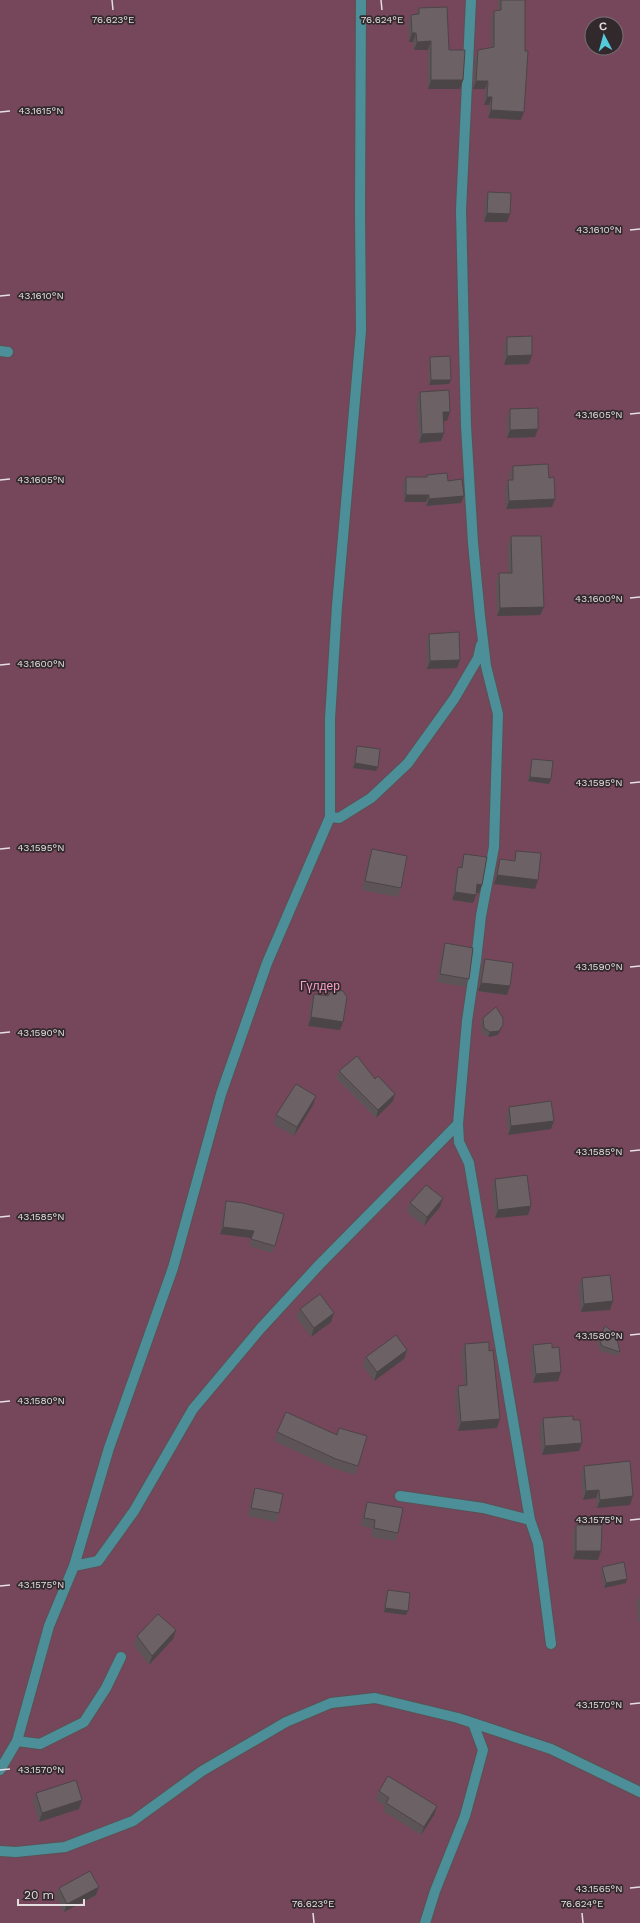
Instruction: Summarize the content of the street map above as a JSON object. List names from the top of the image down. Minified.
{"parks":["Гүлдер"],"scale_bar":"20 m","north":"top","coordinates":["76.623°E","76.624°E","43.1615°N","43.1610°N","43.1605°N","43.1600°N","43.1595°N","43.1590°N","43.1585°N","43.1580°N","43.1575°N","43.1570°N","43.1565°N"]}
